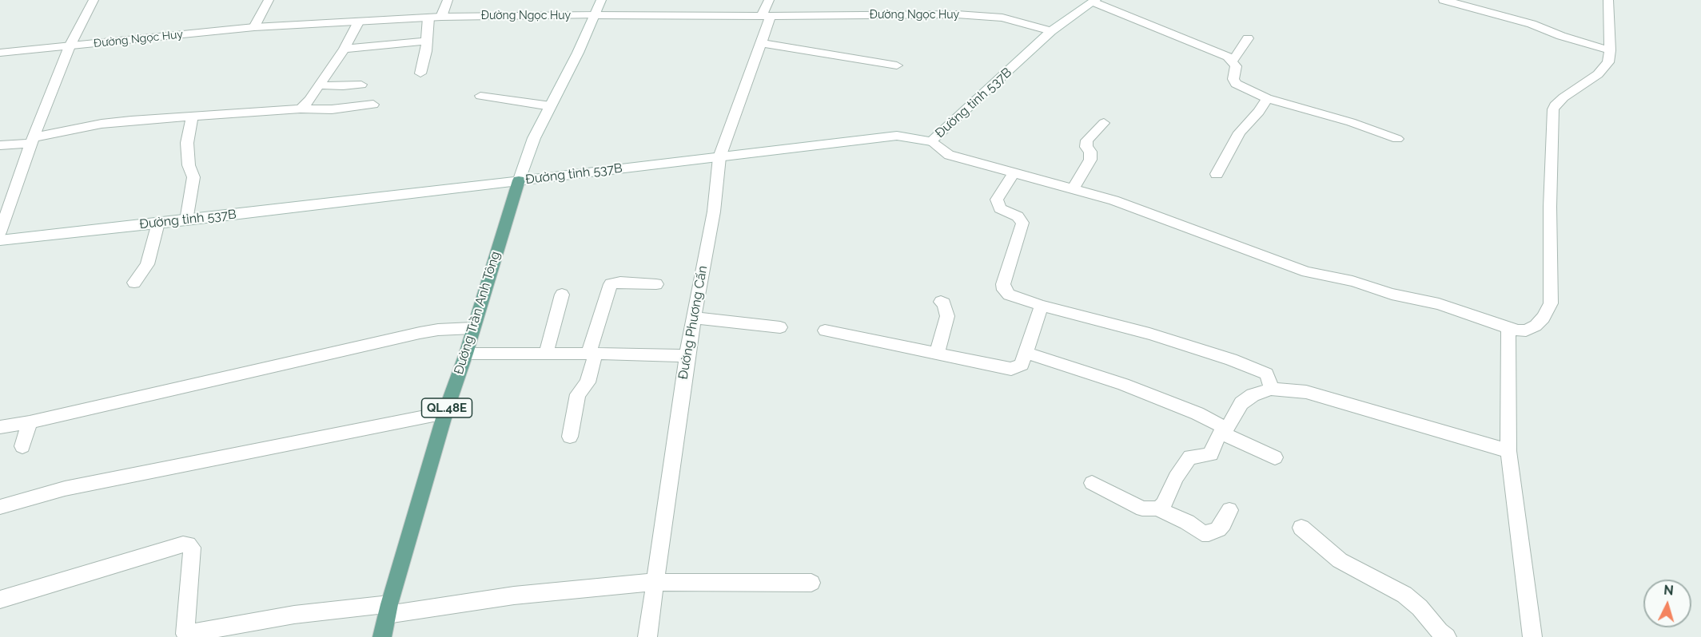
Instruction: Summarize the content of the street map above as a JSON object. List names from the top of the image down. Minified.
{"streets":{"main road":["Đường Trần Anh Tông","QL.48E"],"street":["Đường Ngọc Huy","Đường tỉnh 537B","Đường Phương Cấn"]},"crossings":[["Đường Ngọc Huy","Đường tỉnh 537B"],["Đường Ngọc Huy","Đường Trần Anh Tông"],["Đường Ngọc Huy","Đường Phương Cấn"],["Đường tỉnh 537B","Đường Trần Anh Tông"],["Đường tỉnh 537B","Đường Phương Cấn"]],"north":"top"}
